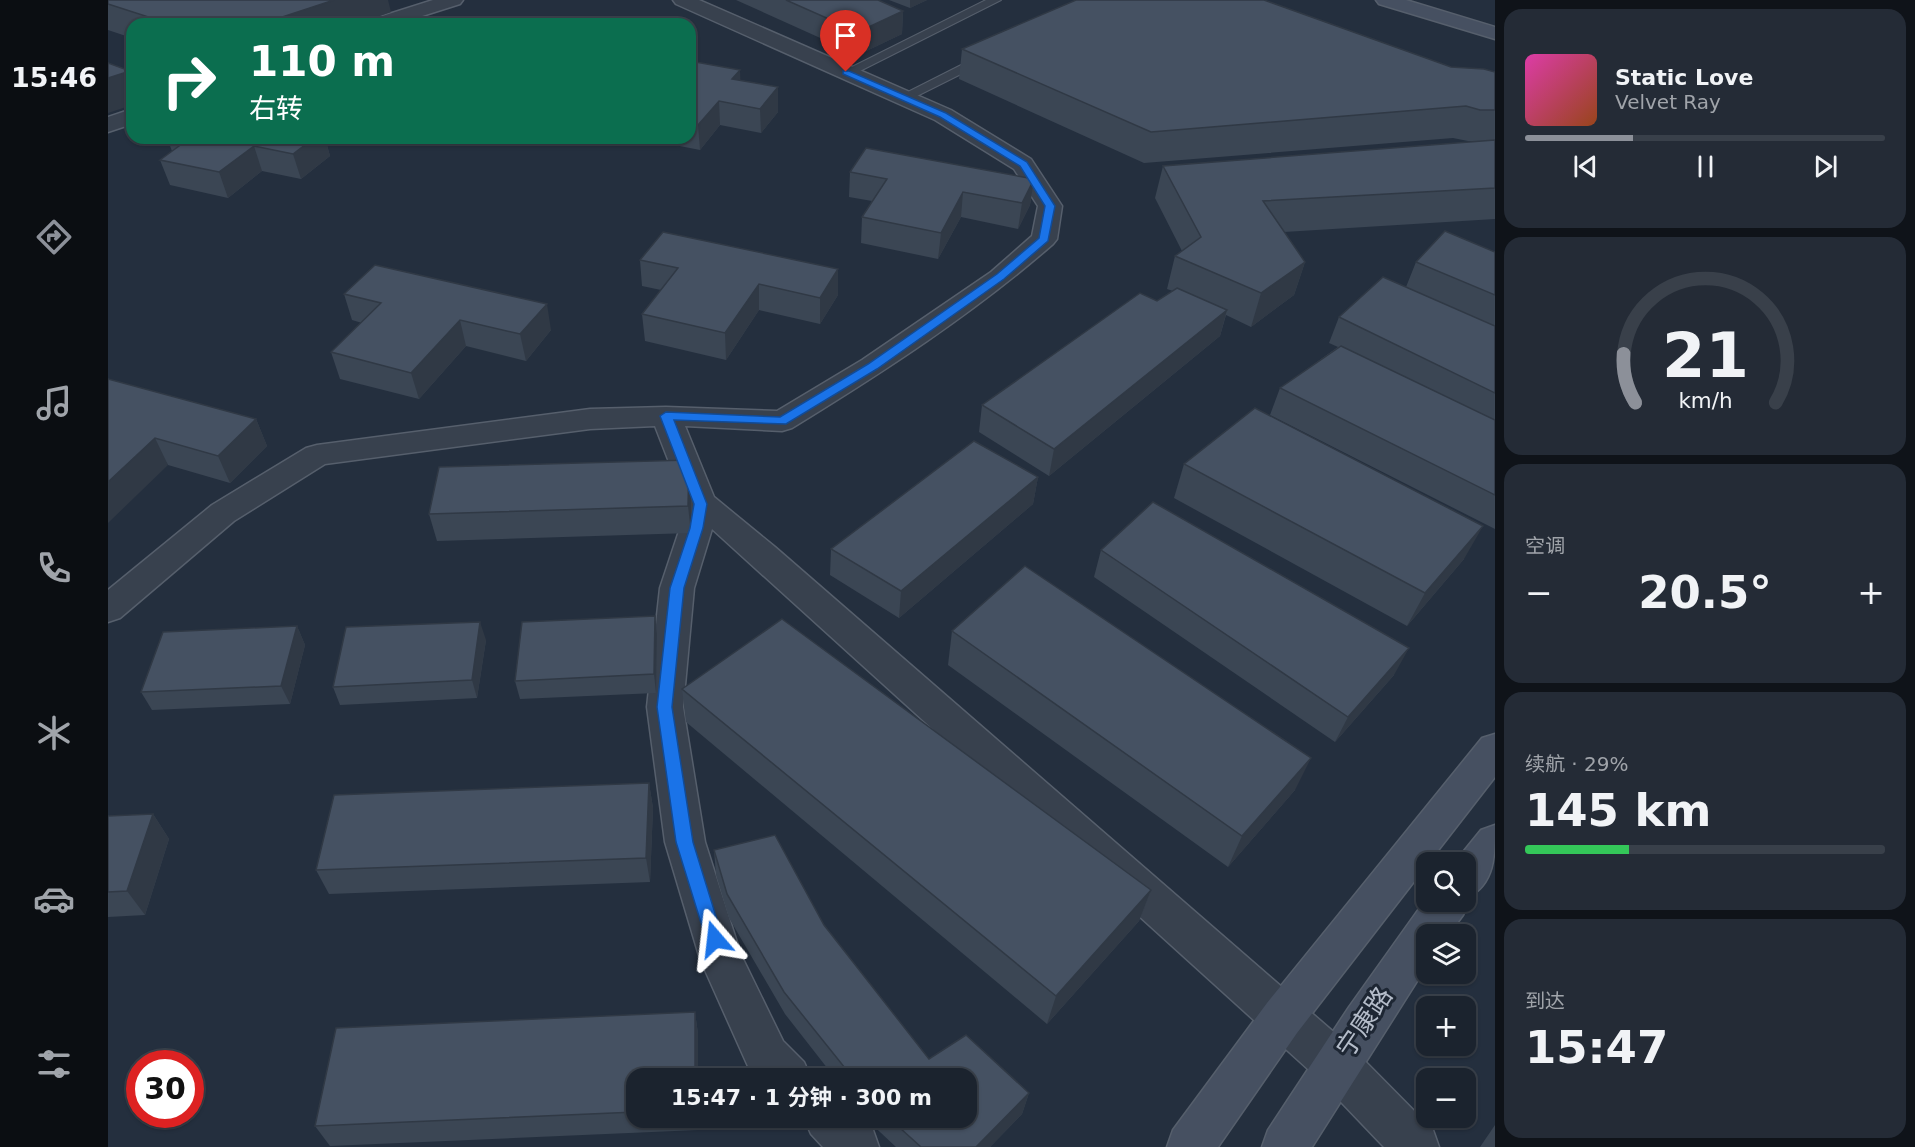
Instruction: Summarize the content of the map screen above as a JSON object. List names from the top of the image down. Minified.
{"streets":{"main road":["宁康路"]},"page":{"tabs":"15:46","turn":["110 m","右转"],"song":["Static Love","Velvet Ray"],"tile":["空调",["续航 · 29%","145 km"],["到达","15:47"]],"heat":["−","20.5°","+"],"map_buttons":["+","−"],"limit":"30","trip":"15:47 · 1 分钟 · 300 m","gauge":["21","km/h"]}}
